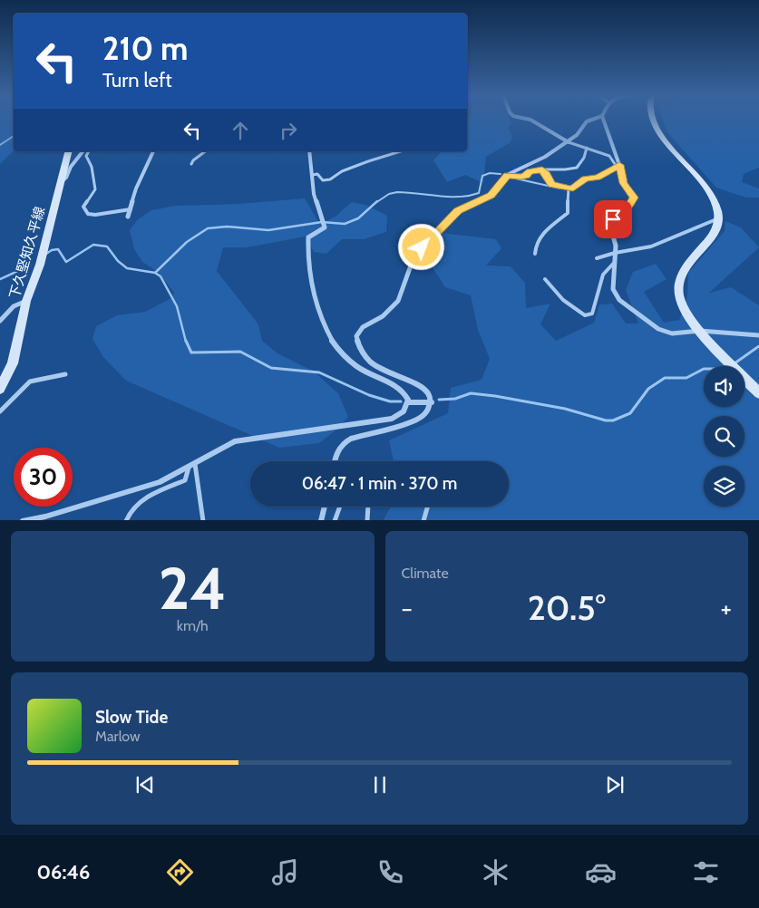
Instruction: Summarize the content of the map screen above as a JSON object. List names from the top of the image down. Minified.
{"streets":{"street":["下久堅知久平線"]},"page":{"turn":["210 m","Turn left"],"limit":"30","trip":"06:47 · 1 min · 370 m","tile":[["24","km/h"],"Climate"],"heat":["−","20.5°","+"],"song":["Slow Tide","Marlow"],"tabs":"06:46"}}
